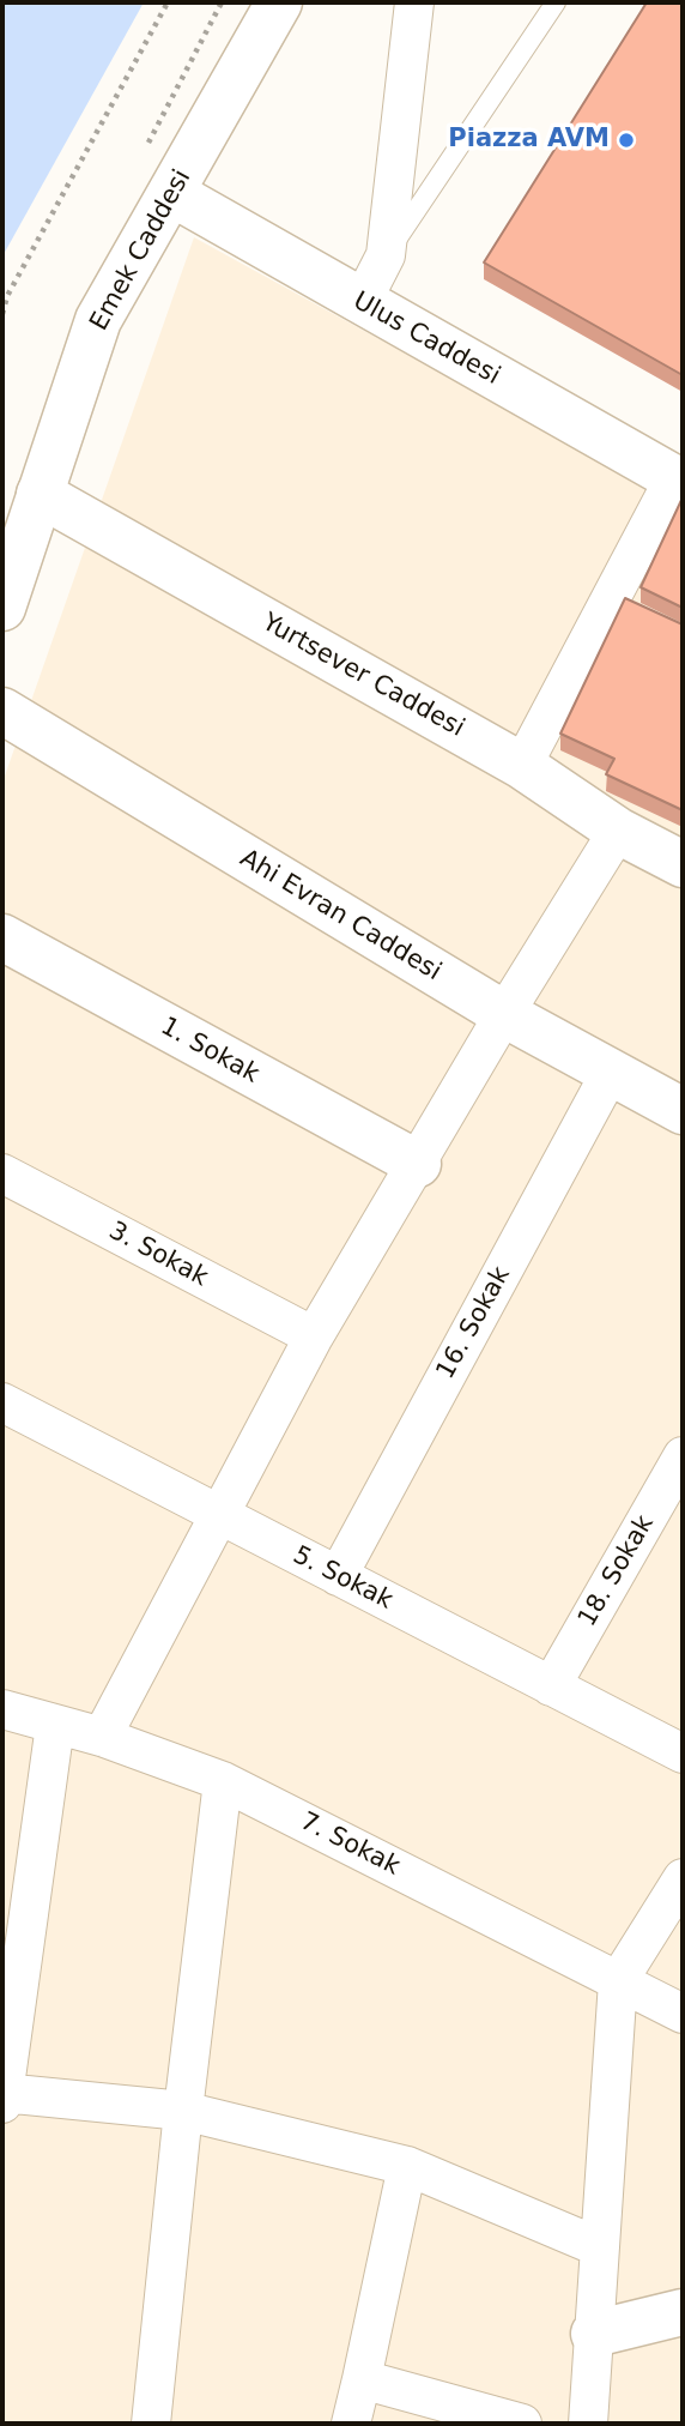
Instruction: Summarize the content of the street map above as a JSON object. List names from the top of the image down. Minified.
{"streets":{"street":["Emek Caddesi","Ulus Caddesi","Yurtsever Caddesi","Ahi Evran Caddesi","1. Sokak","3. Sokak","16. Sokak","18. Sokak","5. Sokak","7. Sokak"]},"crossings":[["Emek Caddesi","Ulus Caddesi"],["Emek Caddesi","Yurtsever Caddesi"],["Ahi Evran Caddesi","16. Sokak"],["16. Sokak","5. Sokak"],["18. Sokak","5. Sokak"]],"places":["Piazza AVM"]}
